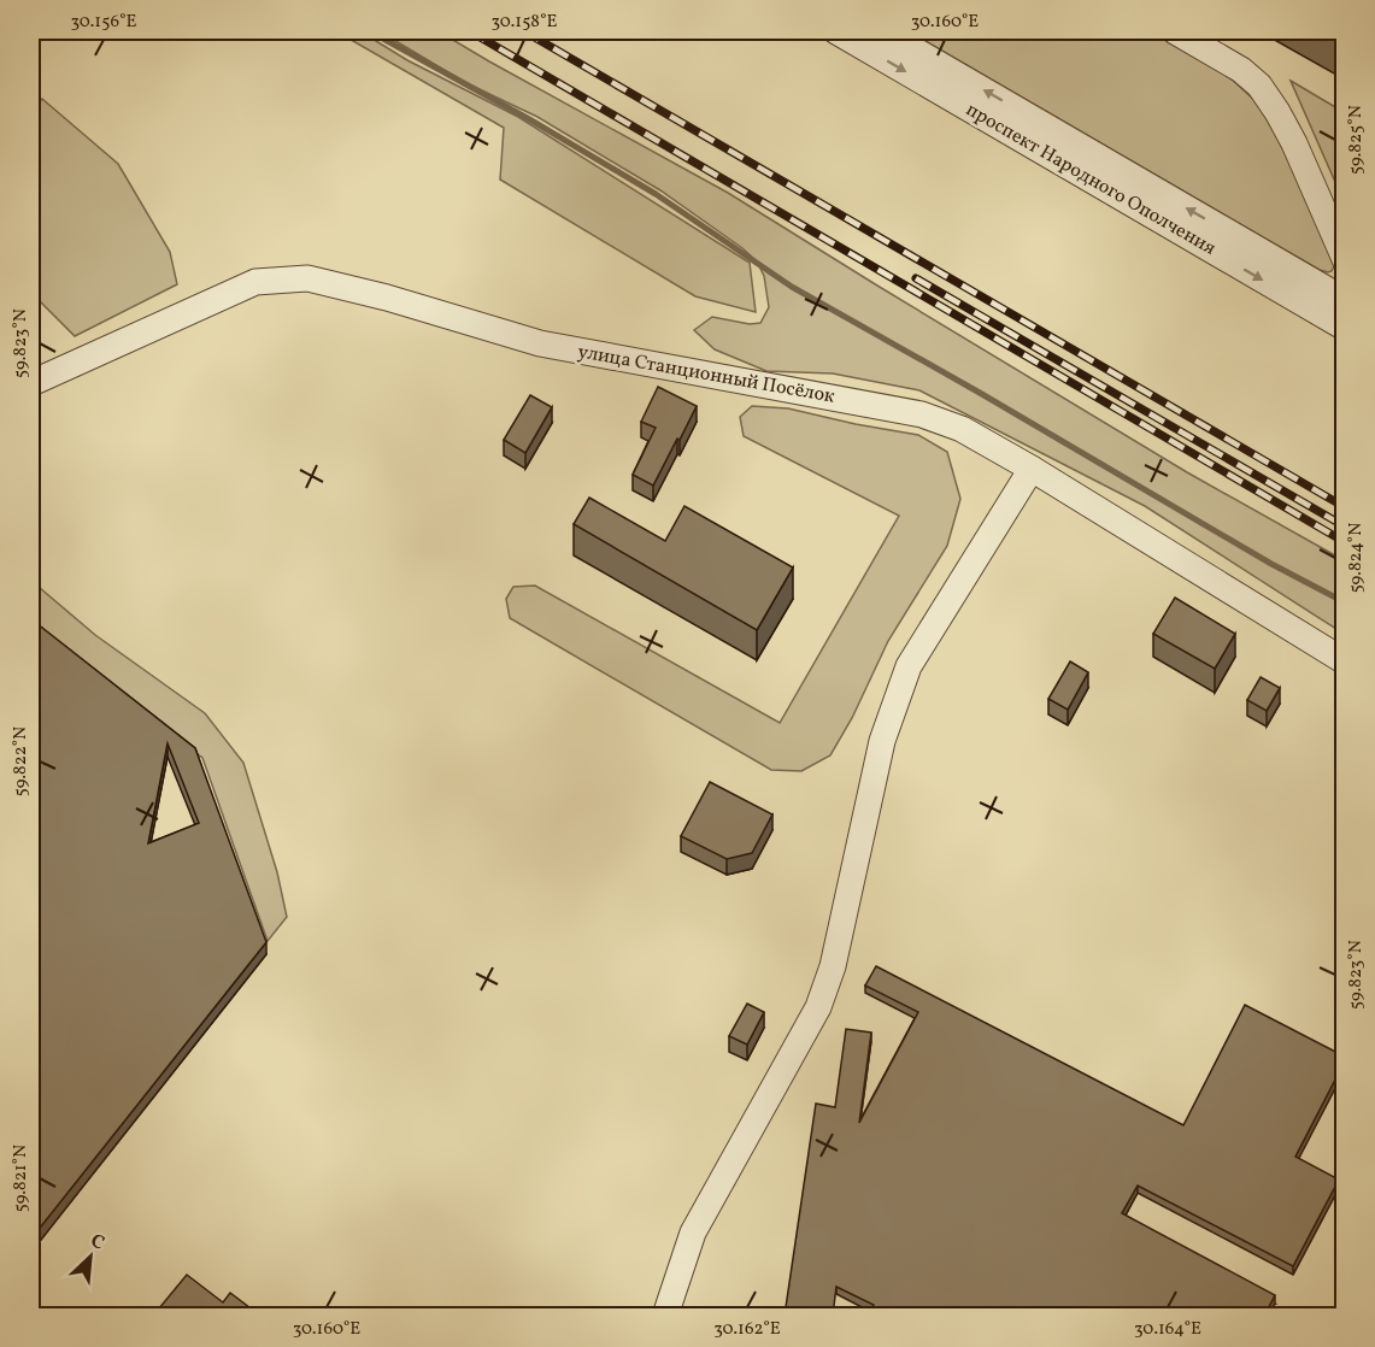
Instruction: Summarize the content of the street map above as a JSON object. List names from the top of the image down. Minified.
{"streets":{"street":["проспект Народного Ополчения","улица Станционный Посёлок"]},"north":"top right","coordinates":["30.156°E","30.158°E","30.160°E","59.825°N","59.823°N","59.824°N","59.822°N","59.821°N","30.162°E","30.164°E"]}
